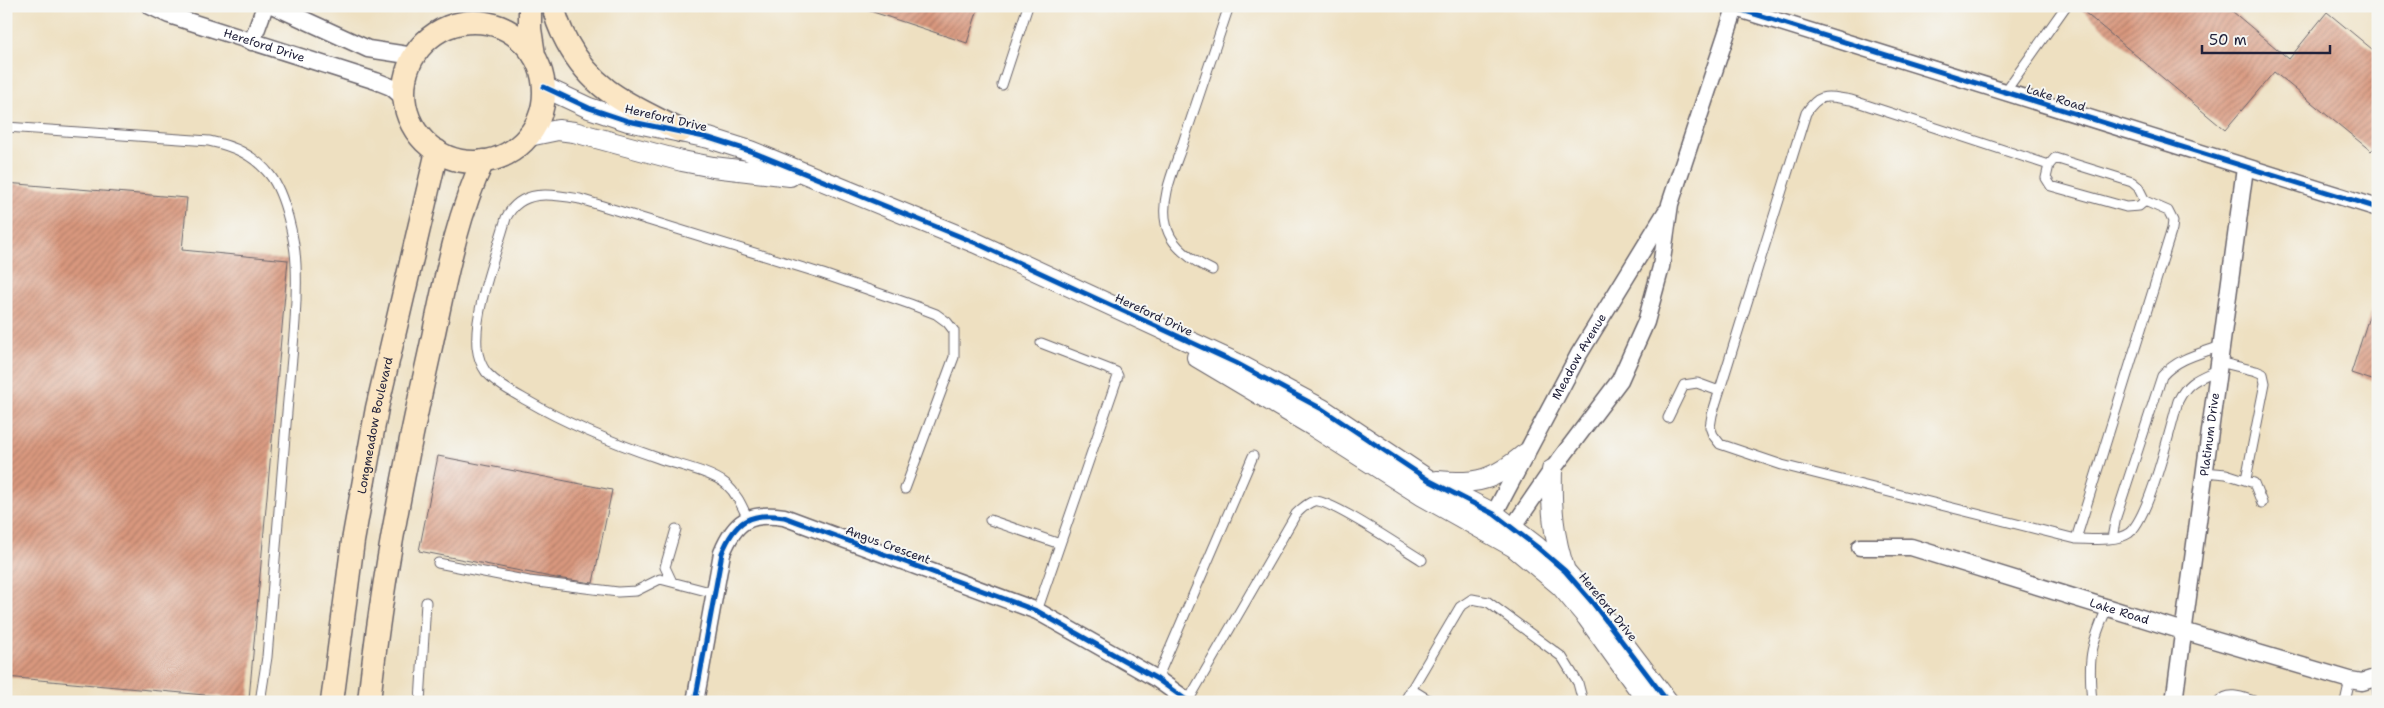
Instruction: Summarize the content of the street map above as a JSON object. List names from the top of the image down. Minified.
{"streets":{"main road":["Longmeadow Boulevard"],"street":["Hereford Drive","Lake Road","Meadow Avenue","Platinum Drive","Angus Crescent"]},"crossings":[["Hereford Drive","Meadow Avenue"],["Hereford Drive","Longmeadow Boulevard"],["Lake Road","Meadow Avenue"],["Lake Road","Platinum Drive"]],"scale_bar":"50 m"}
